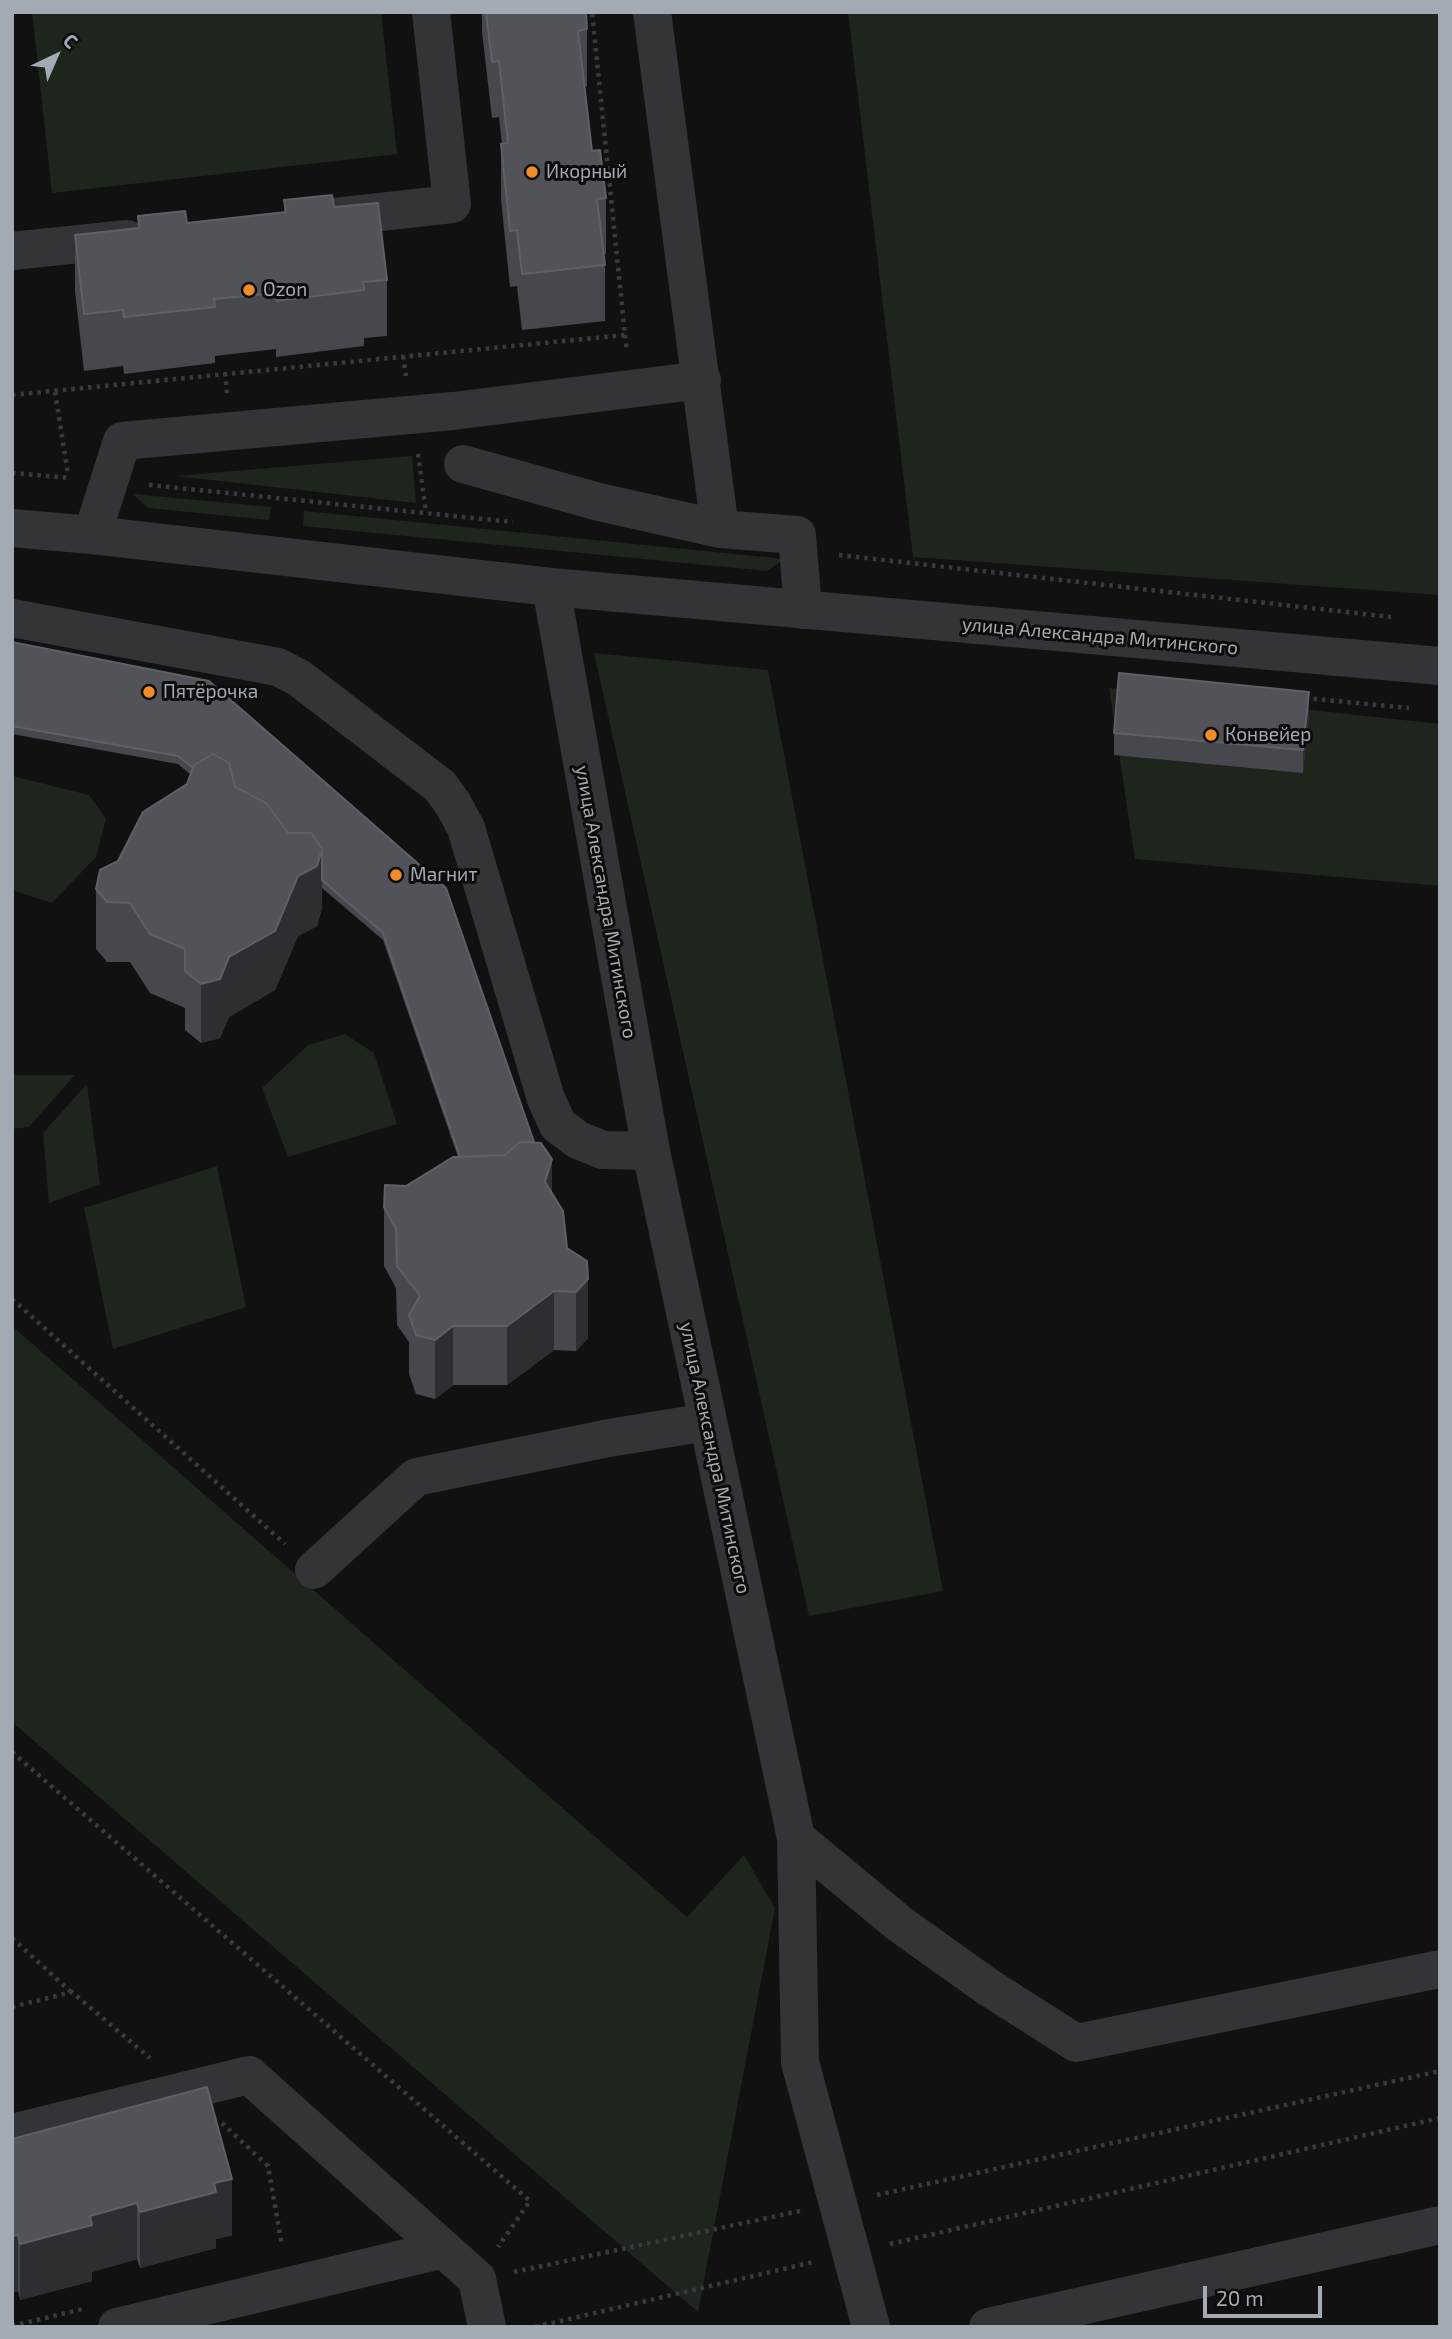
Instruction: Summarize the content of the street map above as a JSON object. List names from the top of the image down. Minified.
{"streets":{"street":["улица Александра Митинского"]},"places":["Икорный","Ozon","Пятёрочка","Конвейер","Магнит"],"scale_bar":"20 m","north":"top right"}
